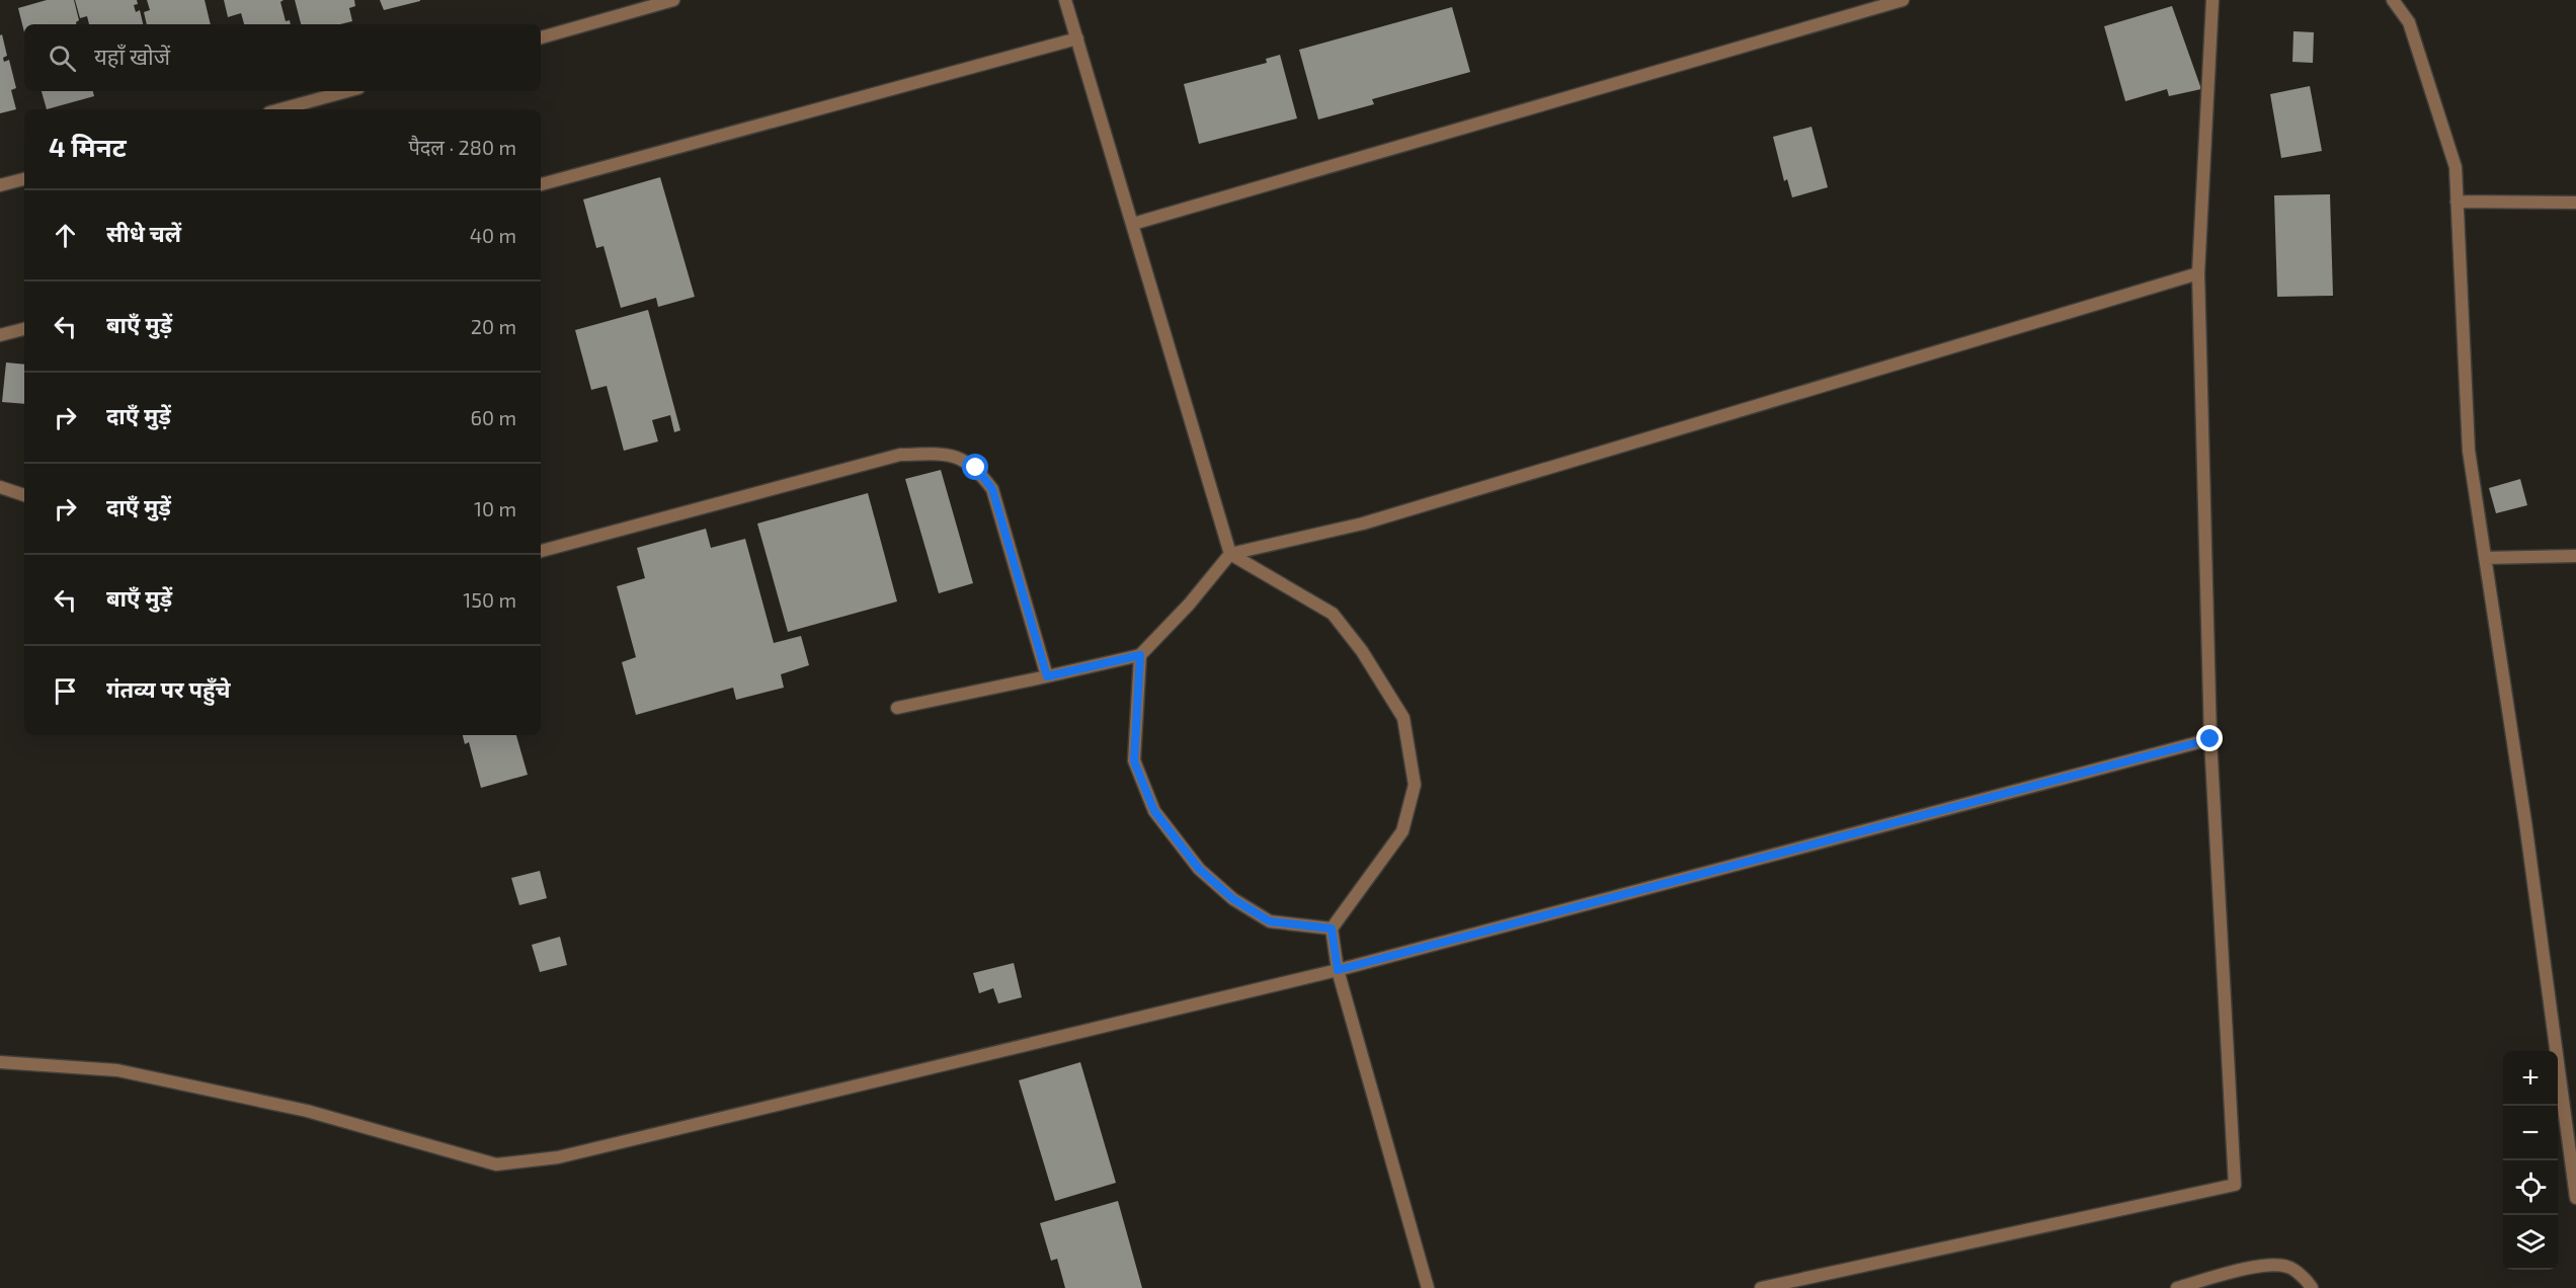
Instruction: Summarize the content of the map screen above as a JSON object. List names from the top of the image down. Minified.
{"page":{"search":"यहाँ खोजें","heading":["4 मिनट","पैदल · 280 m"],"list":[["सीधे चलें","40 m"],["बाएँ मुड़ें","20 m"],["दाएँ मुड़ें","60 m"],["दाएँ मुड़ें","10 m"],["बाएँ मुड़ें","150 m"],"गंतव्य पर पहुँचे"],"map_buttons":["+","−"]}}
